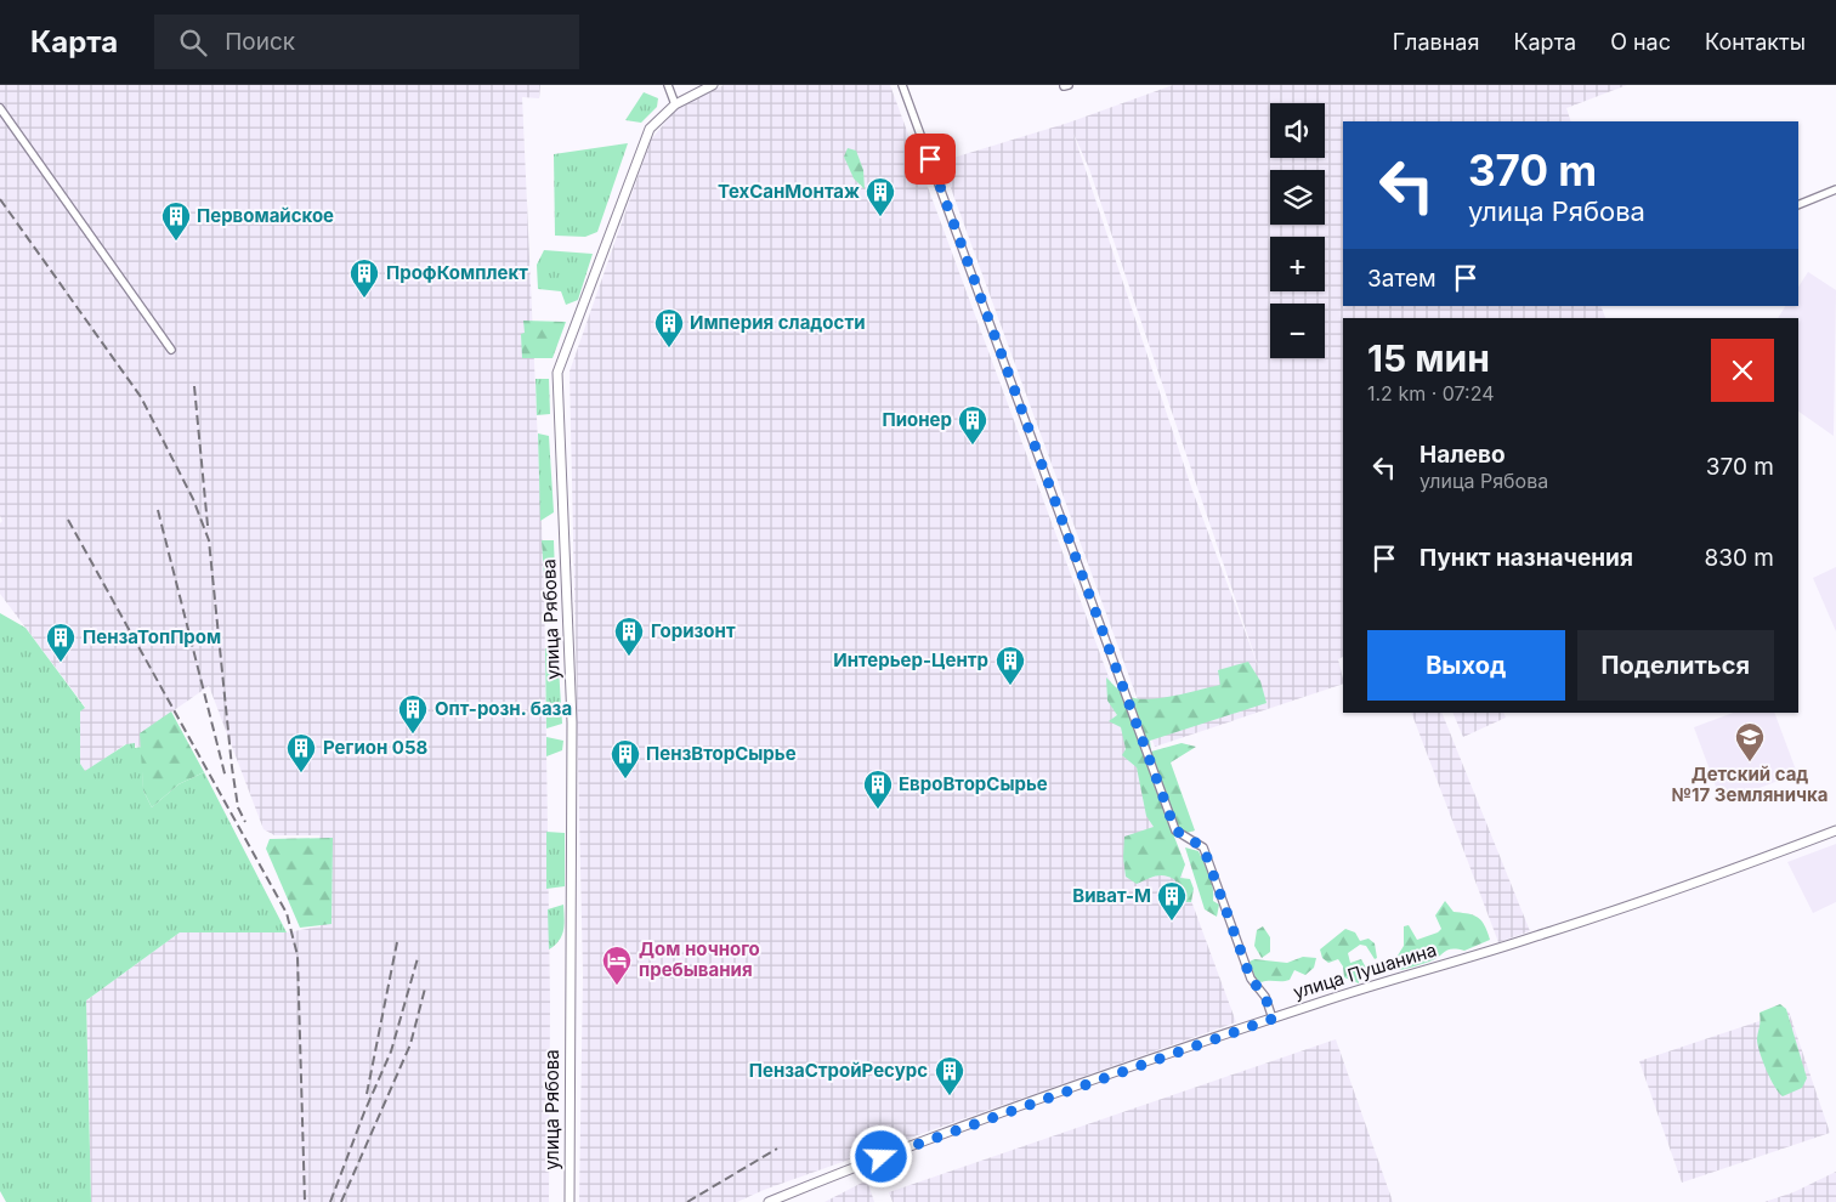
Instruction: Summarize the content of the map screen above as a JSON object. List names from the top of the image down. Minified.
{"streets":{"street":["улица Рябова","улица Пушанина"]},"places":{"building":["ТехСанМонтаж","Первомайское","ПрофКомплект","Империя сладости","Пионер","Горизонт","ПензаТопПром","Интерьер-Центр","Опт-розн. база","Регион 058","ПензВторСырье","ЕвроВторСырье","Виват-М","ПензаСтройРесурс"],"school or university":["Детский сад №17 Земляничка"],"hotel":["Дом ночного пребывания"]},"page":{"header":"Карта","search":"Поиск","nav":["Главная","Карта","О нас","Контакты"],"map_buttons":["+","−"],"turn":["370 m","улица Рябова"],"then":"Затем","heading":["15 мин","1.2 km · 07:24"],"list":[{"name":"Налево","note":"улица Рябова","value":"370 m"},{"name":"Пункт назначения","value":"830 m"}],"buttons":["Выход","Поделиться"]}}
